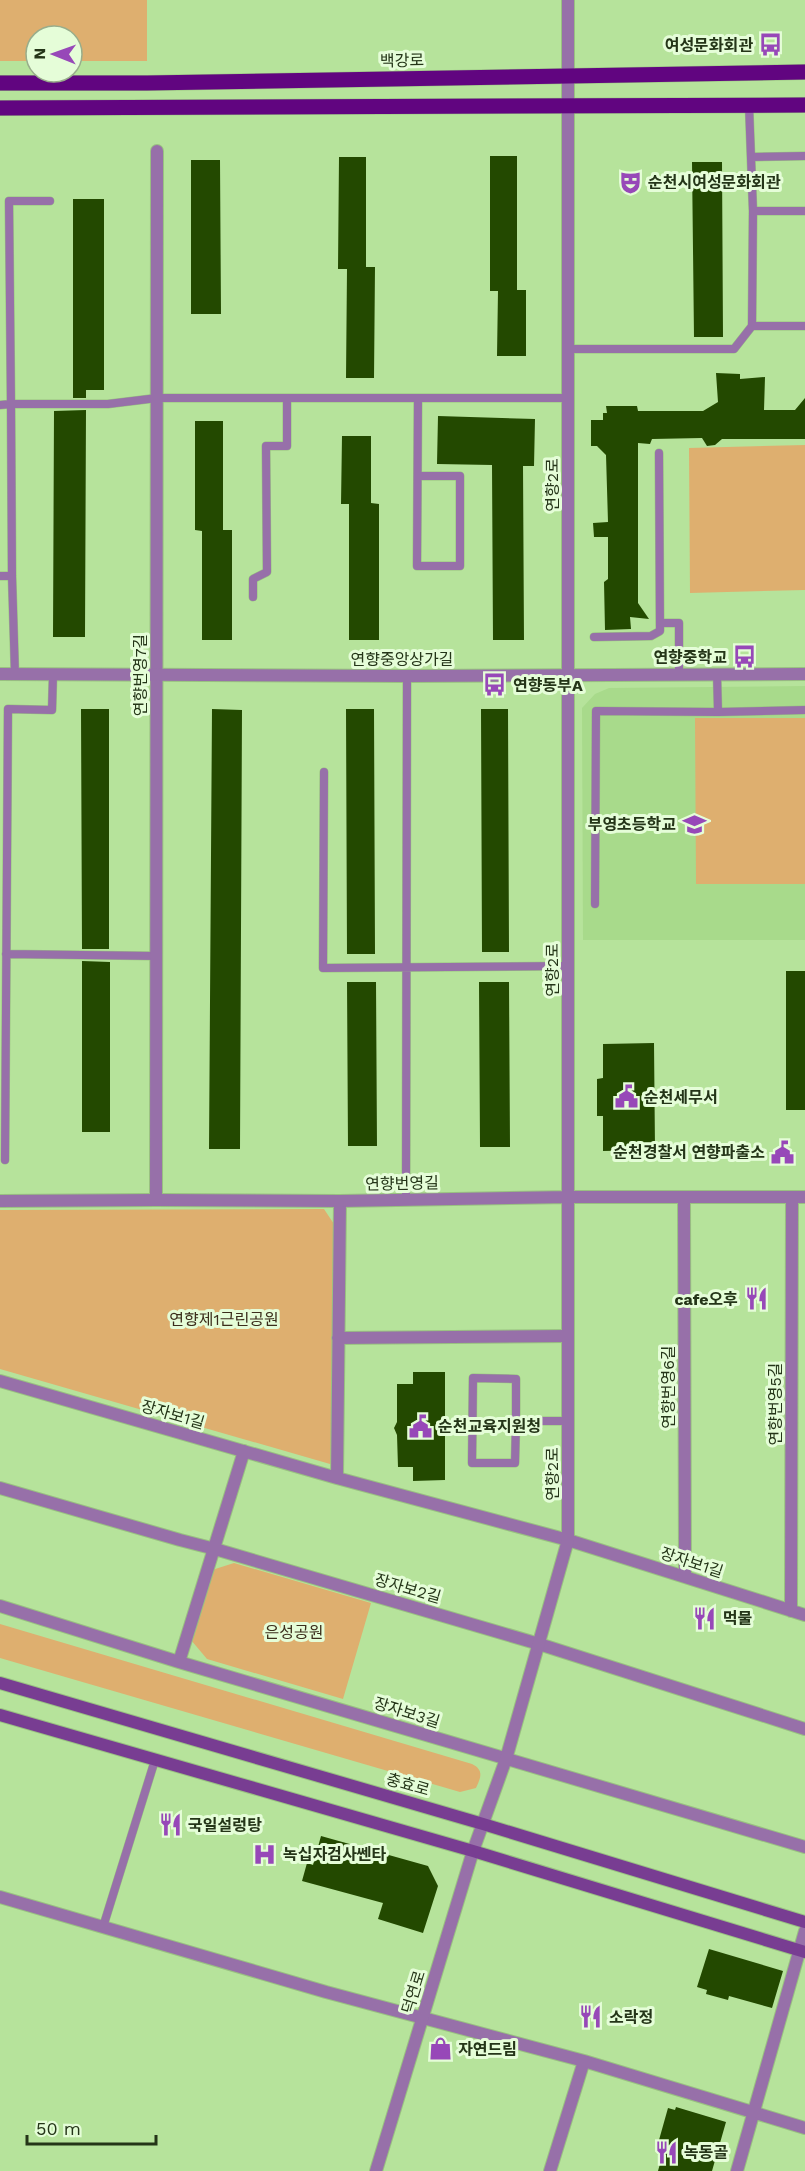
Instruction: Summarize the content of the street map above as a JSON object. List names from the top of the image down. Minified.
{"streets":{"main road":["백강로","충효로"],"street":["연향2로","연향중앙상가길","연향번영7길","연향번영길","연향번영6길","연향번영5길","장자보1길","장자보2길","장자보3길","덕연로"]},"crossings":[["백강로","연향2로"],["연향2로","연향중앙상가길"],["연향2로","연향번영길"],["연향2로","장자보1길"],["연향2로","장자보2길"],["연향2로","장자보3길"],["연향2로","충효로"],["연향2로","덕연로"],["연향중앙상가길","연향번영7길"],["연향번영7길","연향번영길"],["연향번영길","연향번영6길"],["연향번영길","연향번영5길"],["연향번영6길","장자보1길"],["연향번영5길","장자보1길"],["충효로","덕연로"]],"parks":["연향제1근린공원","은성공원"],"places":{"bus stop":["여성문화회관","연향중학교","연향동부A"],"theatre":["순천시여성문화회관"],"school or university":["부영초등학교"],"public building":["순천세무서","순천경찰서 연향파출소","순천교육지원청"],"restaurant":["cafe오후","먹물","국일설렁탕","소락정","녹동골"],"hospital":["녹십자검사쎈타"],"shop":["자연드림"]},"scale_bar":"50 m","north":"left"}
